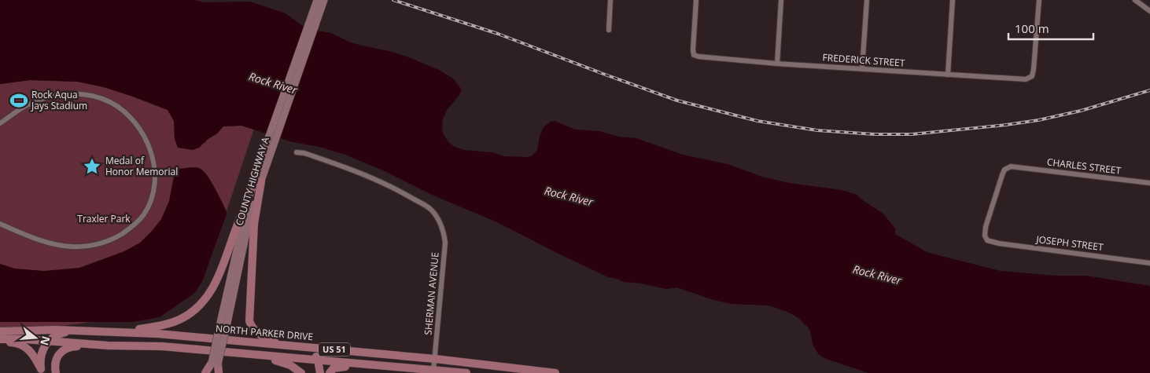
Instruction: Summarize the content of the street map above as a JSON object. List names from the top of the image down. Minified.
{"streets":{"main road":["COUNTY HIGHWAY A","NORTH PARKER DRIVE","US 51"],"street":["FREDERICK STREET","CHARLES STREET","JOSEPH STREET","SHERMAN AVENUE"]},"crossings":[["CHARLES STREET","JOSEPH STREET"],["SHERMAN AVENUE","NORTH PARKER DRIVE"],["SHERMAN AVENUE","US 51"]],"water":["Rock River"],"parks":["Traxler Park"],"places":{"sports":["Rock Aqua Jays Stadium"],"place":["Medal of Honor Memorial"]},"scale_bar":"100 m","north":"right"}
